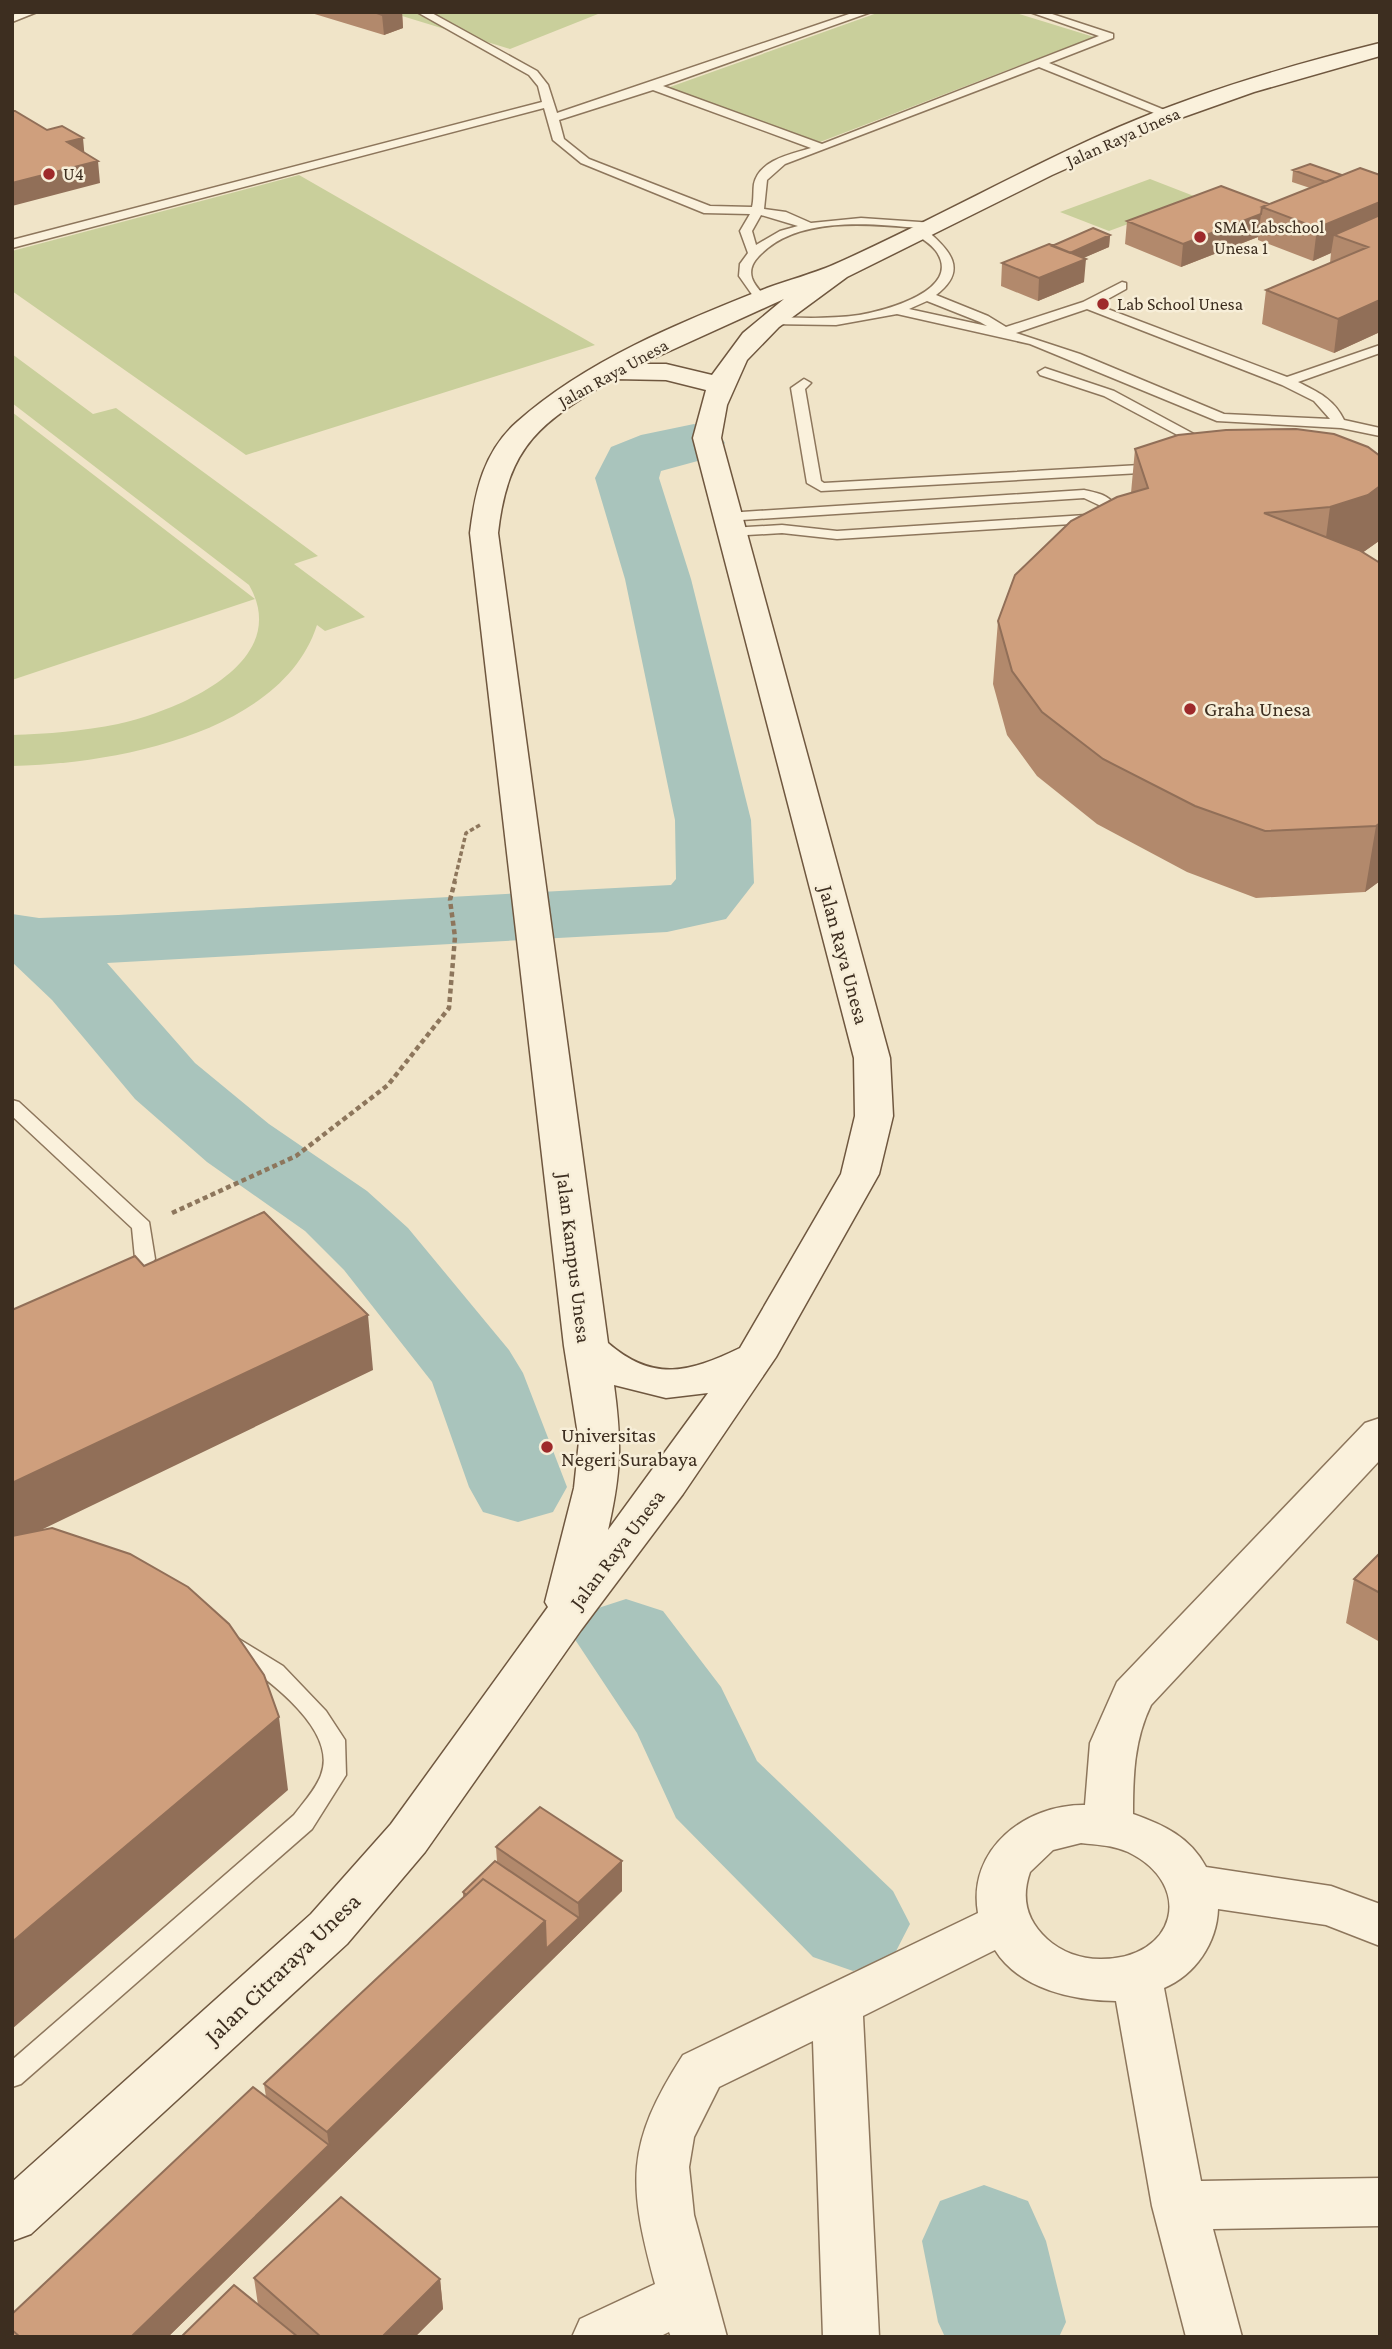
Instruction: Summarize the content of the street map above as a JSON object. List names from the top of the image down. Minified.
{"streets":{"main road":["Jalan Raya Unesa","Jalan Kampus Unesa","Jalan Citraraya Unesa"]},"crossings":[["Jalan Raya Unesa","Jalan Kampus Unesa"],["Jalan Raya Unesa","Jalan Citraraya Unesa"],["Jalan Kampus Unesa","Jalan Citraraya Unesa"]],"places":["U4","SMA Labschool Unesa 1","Lab School Unesa","Graha Unesa","Universitas Negeri Surabaya"]}
